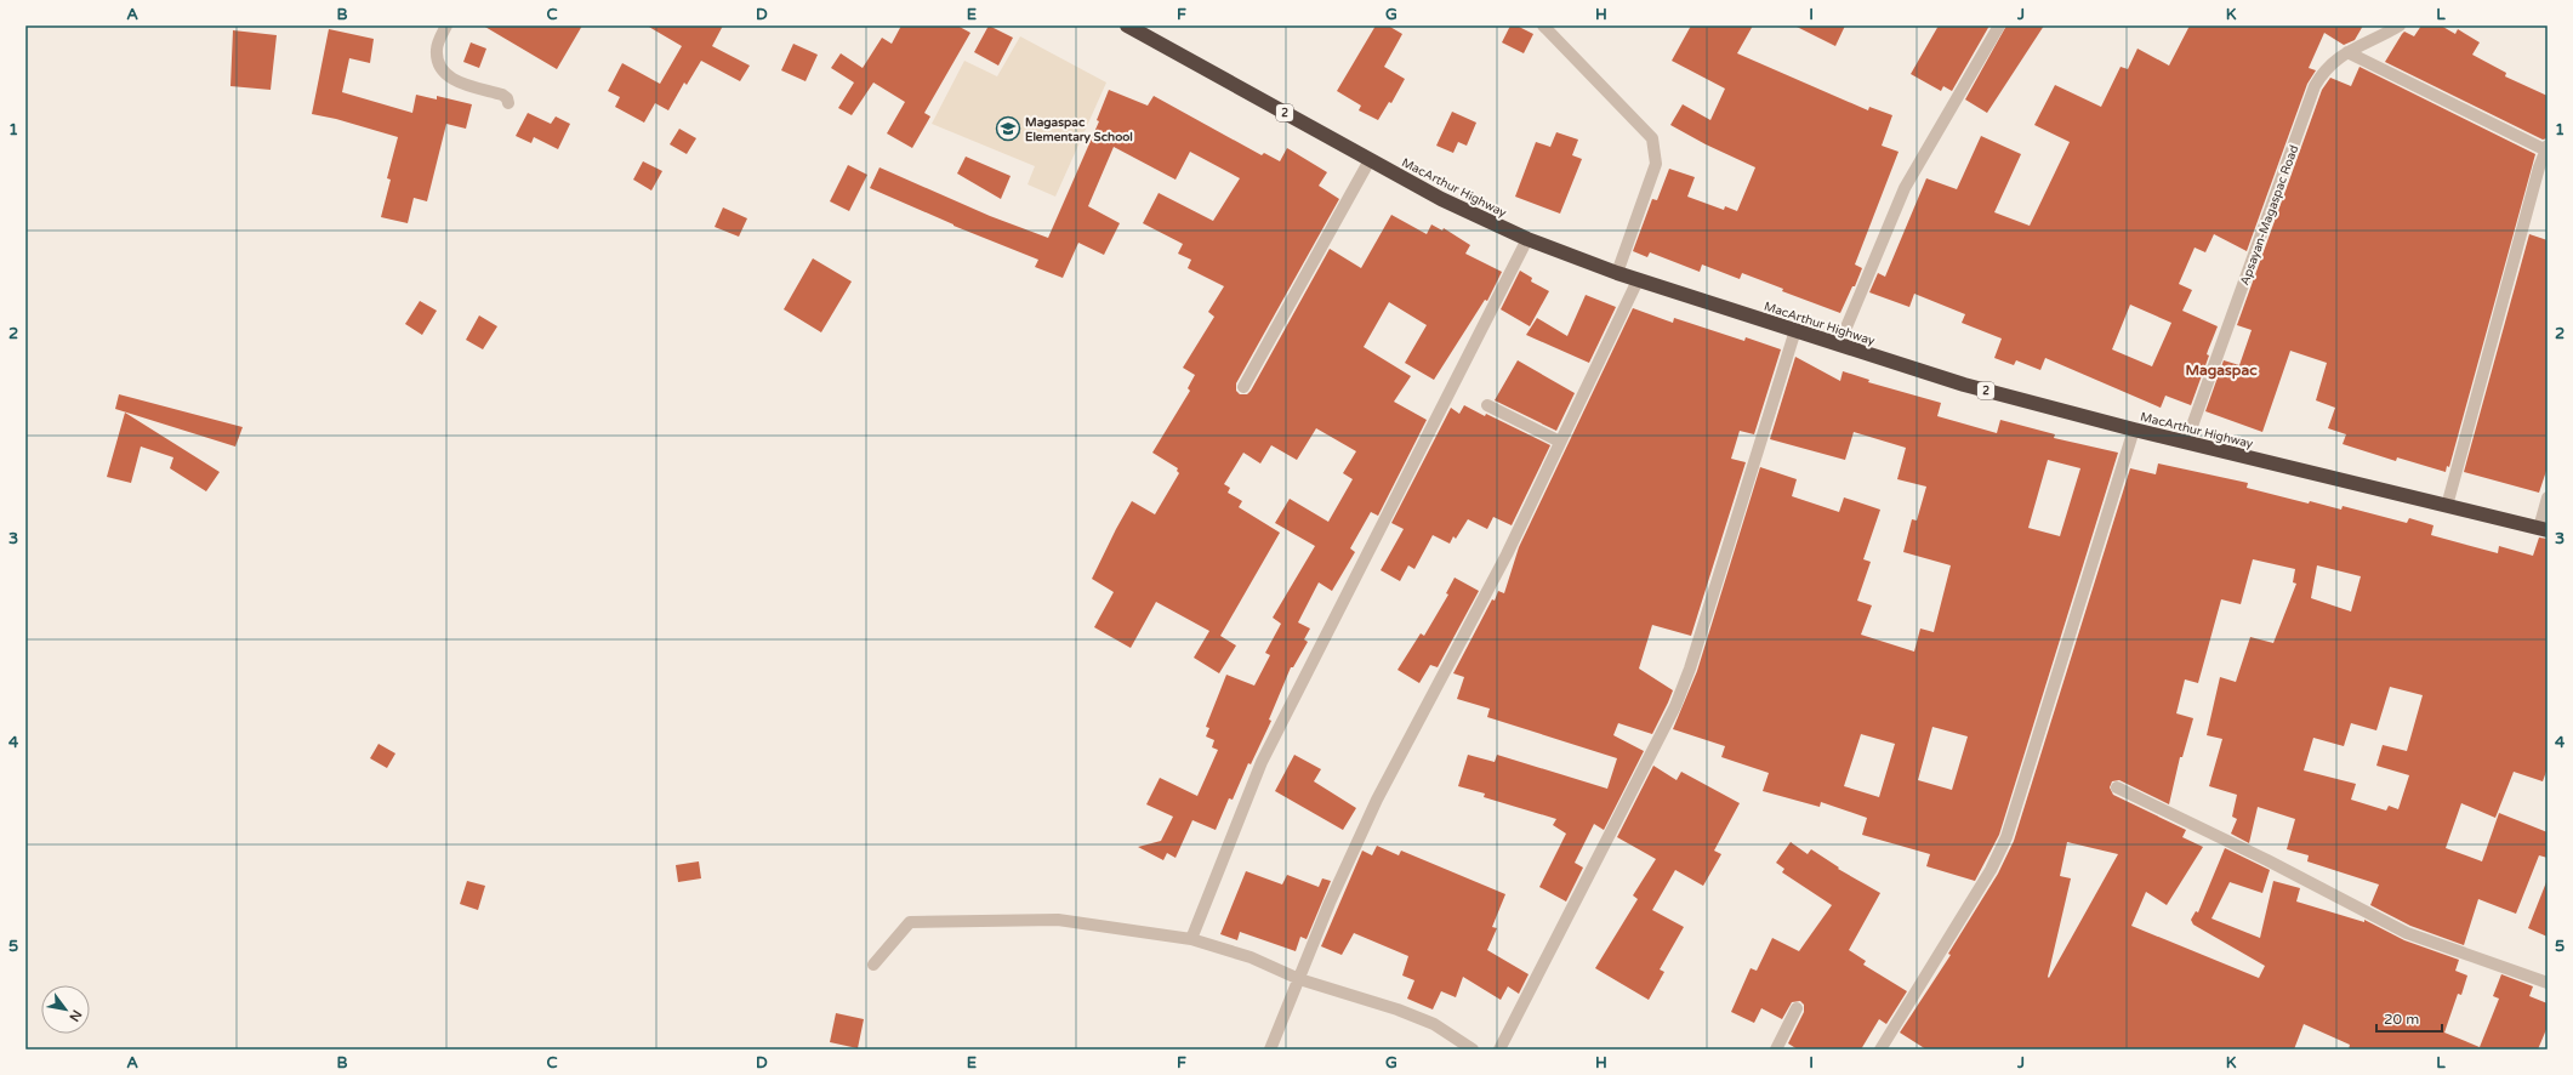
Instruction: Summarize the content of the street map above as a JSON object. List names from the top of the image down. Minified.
{"streets":{"highway":["2","MacArthur Highway"],"street":["Apsayan-Magaspac Road"]},"crossings":[["MacArthur Highway","Apsayan-Magaspac Road"]],"districts":["Magaspac"],"places":{"school or university":["Magaspac Elementary School"]},"scale_bar":"20 m","north":"bottom right","grid":{"columns":["A","B","C","D","E","F","G","H","I","J","K","L"],"rows":["1","2","3","4","5"]}}
